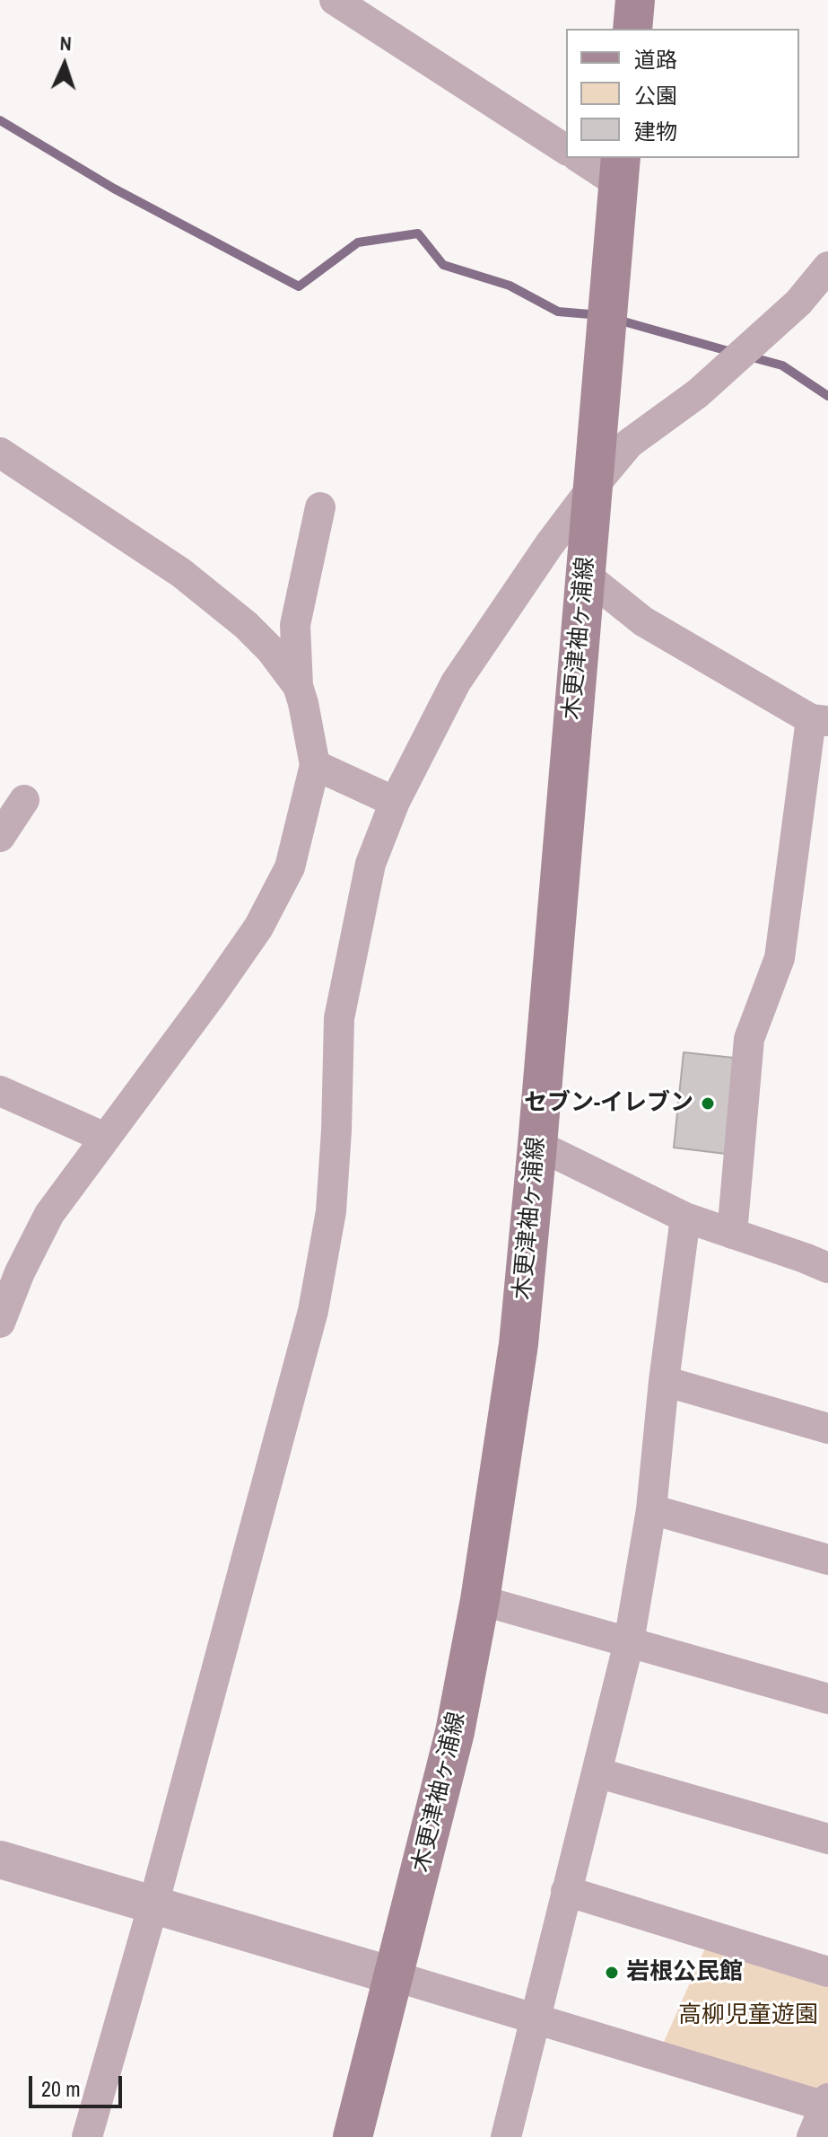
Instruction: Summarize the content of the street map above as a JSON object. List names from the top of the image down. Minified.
{"streets":{"main road":["木更津袖ヶ浦線"]},"parks":["高柳児童遊園"],"places":["セブン-イレブン","岩根公民館"],"legend":["道路","公園","建物"],"scale_bar":"20 m","north":"top"}
